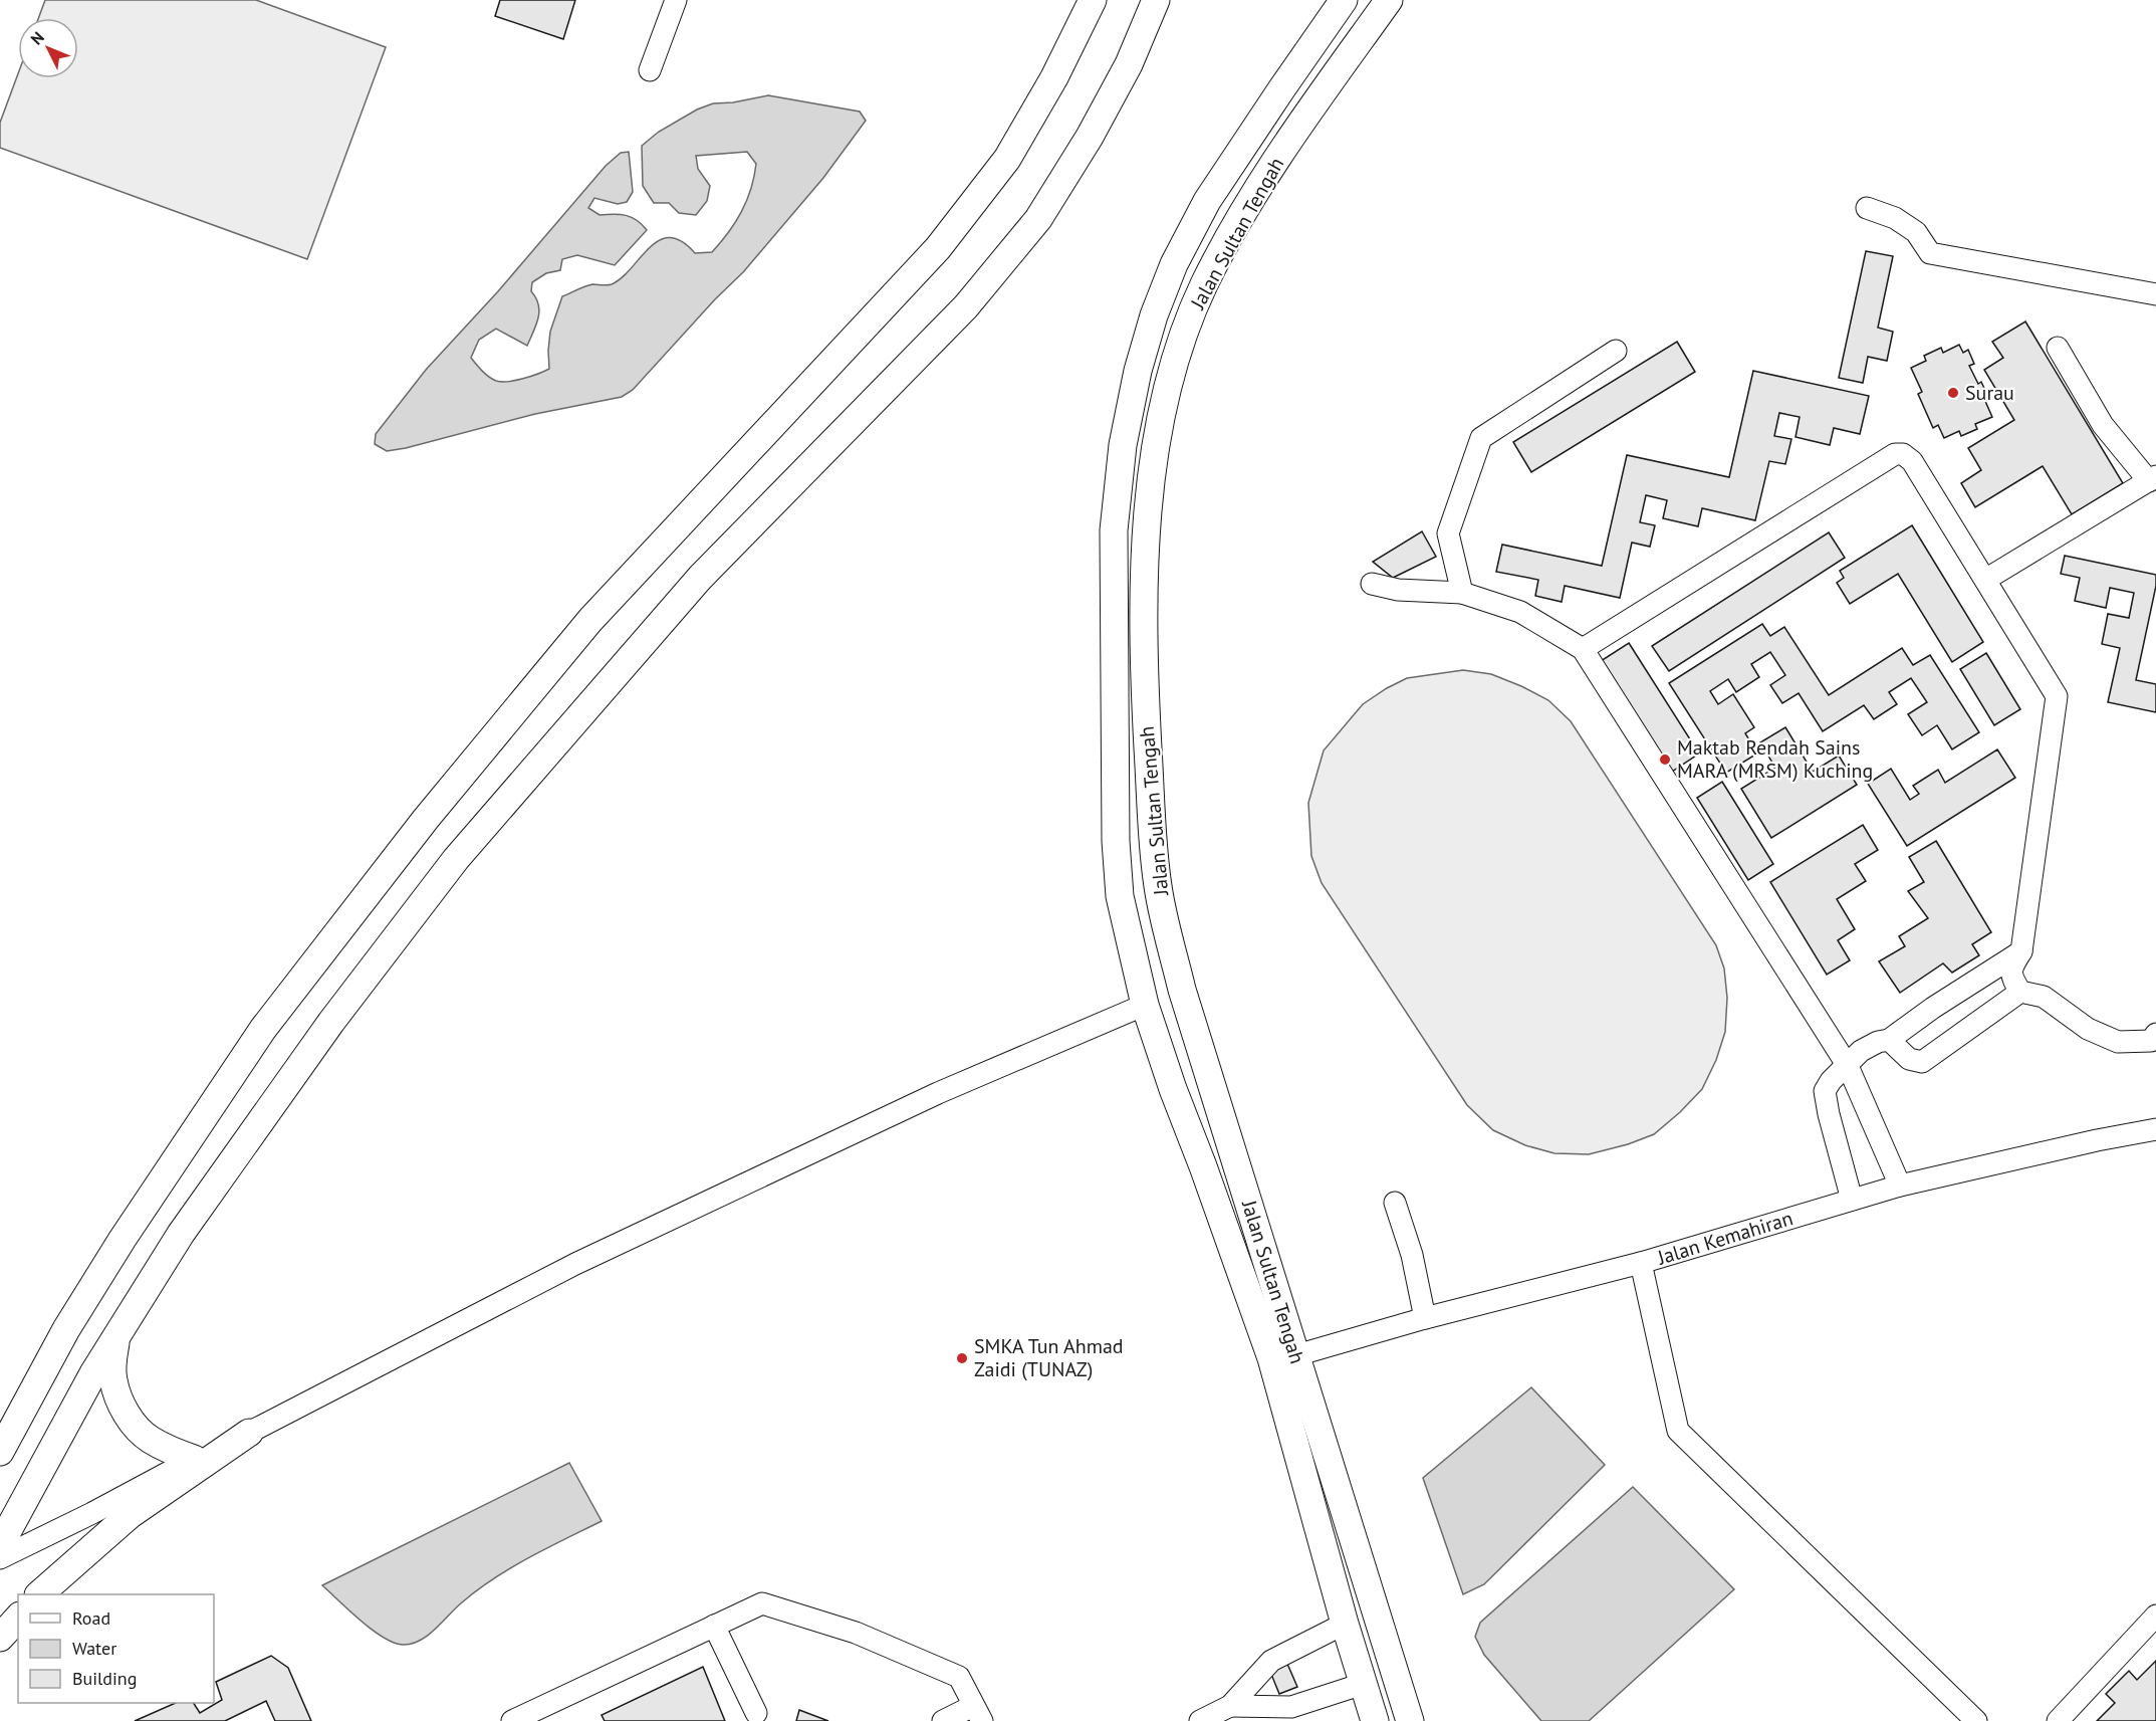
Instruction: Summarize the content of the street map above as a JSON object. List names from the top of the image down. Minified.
{"streets":{"main road":["Jalan Sultan Tengah"],"street":["Jalan Kemahiran"]},"crossings":[["Jalan Sultan Tengah","Jalan Kemahiran"]],"places":["Surau","Maktab Rendah Sains MARA (MRSM) Kuching","SMKA Tun Ahmad Zaidi (TUNAZ)"],"legend":["Road","Water","Building"],"north":"top left"}
